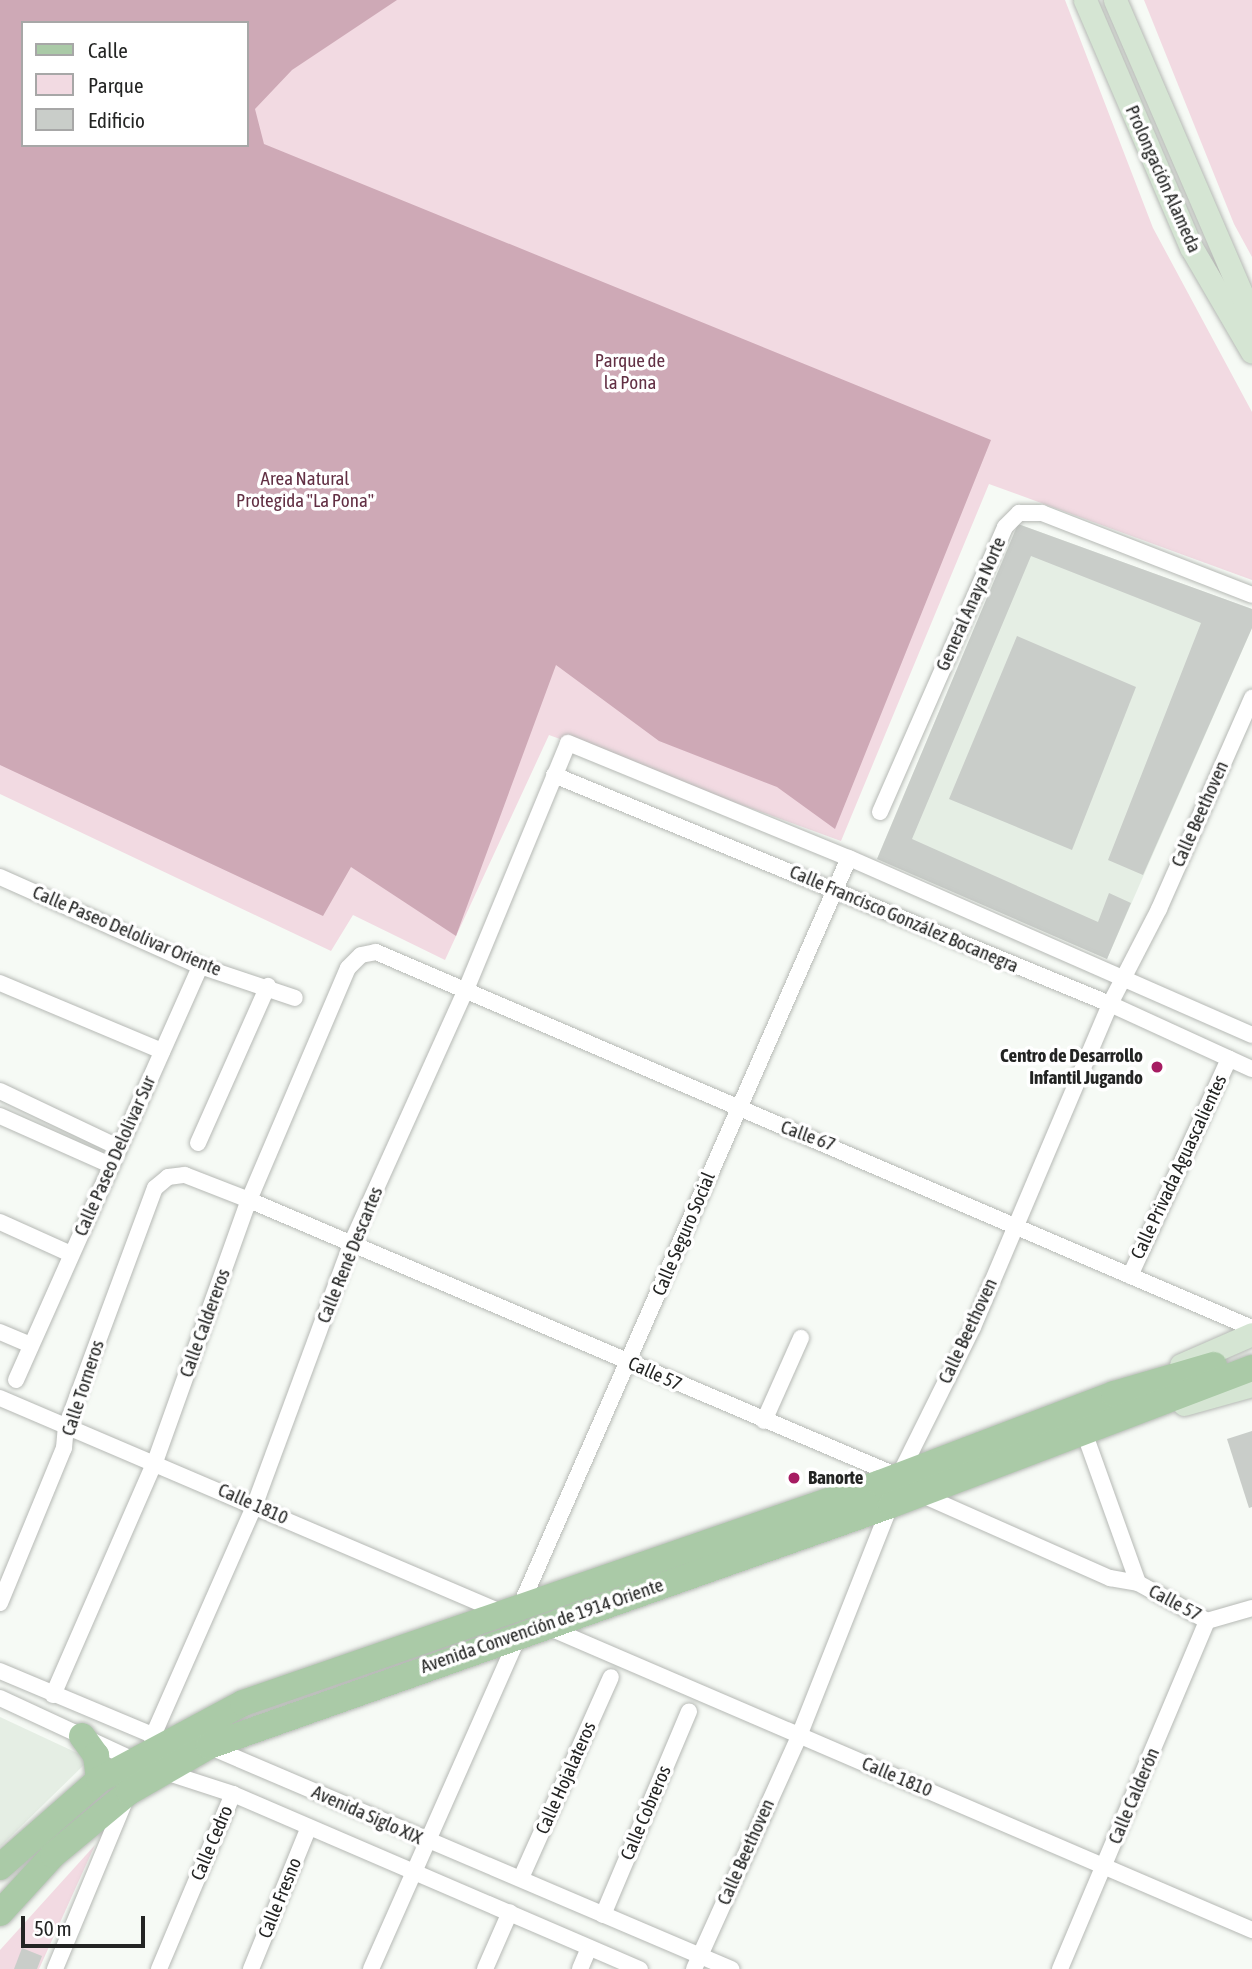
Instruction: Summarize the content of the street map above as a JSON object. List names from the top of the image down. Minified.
{"streets":{"main road":["Prolongación Alameda","Avenida Convención de 1914 Oriente"],"street":["General Anaya Norte","Calle Beethoven","Calle Francisco González Bocanegra","Calle Paseo Delolivar Oriente","Calle 67","Calle Paseo Delolivar Sur","Calle Privada Aguascalientes","Calle Seguro Social","Calle René Descartes","Calle Caldereros","Calle 57","Calle Torneros","Calle 1810","Calle Hojalateros","Calle Calderón","Calle Cobreros","Avenida Siglo XIX","Calle Cedro","Calle Fresno"]},"crossings":[["Calle Beethoven","Calle Francisco González Bocanegra"],["Calle Beethoven","Calle 67"],["Calle Beethoven","Calle 57"],["Calle Beethoven","Calle 1810"],["Calle Beethoven","Avenida Convención de 1914 Oriente"],["Calle Beethoven","Avenida Siglo XIX"],["Calle Francisco González Bocanegra","Calle Privada Aguascalientes"],["Calle Francisco González Bocanegra","Calle Seguro Social"],["Calle Francisco González Bocanegra","Calle René Descartes"],["Calle Paseo Delolivar Oriente","Calle Paseo Delolivar Sur"],["Calle 67","Calle Privada Aguascalientes"],["Calle 67","Calle Seguro Social"],["Calle 67","Calle René Descartes"],["Calle 67","Calle Caldereros"],["Calle Seguro Social","Calle 57"],["Calle Seguro Social","Calle 1810"],["Calle Seguro Social","Avenida Convención de 1914 Oriente"],["Calle Seguro Social","Avenida Siglo XIX"],["Calle René Descartes","Calle 57"],["Calle René Descartes","Calle 1810"],["Calle René Descartes","Avenida Convención de 1914 Oriente"],["Calle René Descartes","Avenida Siglo XIX"],["Calle Caldereros","Calle 57"],["Calle Caldereros","Calle 1810"],["Calle Caldereros","Avenida Siglo XIX"],["Calle 57","Calle Torneros"],["Calle 57","Avenida Convención de 1914 Oriente"],["Calle 57","Calle Calderón"],["Calle Torneros","Calle 1810"],["Calle 1810","Avenida Convención de 1914 Oriente"],["Calle 1810","Calle Calderón"],["Avenida Convención de 1914 Oriente","Avenida Siglo XIX"],["Calle Hojalateros","Avenida Siglo XIX"],["Calle Cobreros","Avenida Siglo XIX"],["Avenida Siglo XIX","Calle Cedro"],["Avenida Siglo XIX","Calle Fresno"]],"parks":["Parque de la Pona","Area Natural Protegida \"La Pona\""],"places":["Centro de Desarrollo Infantil Jugando","Banorte"],"legend":["Calle","Parque","Edificio"],"scale_bar":"50 m"}
